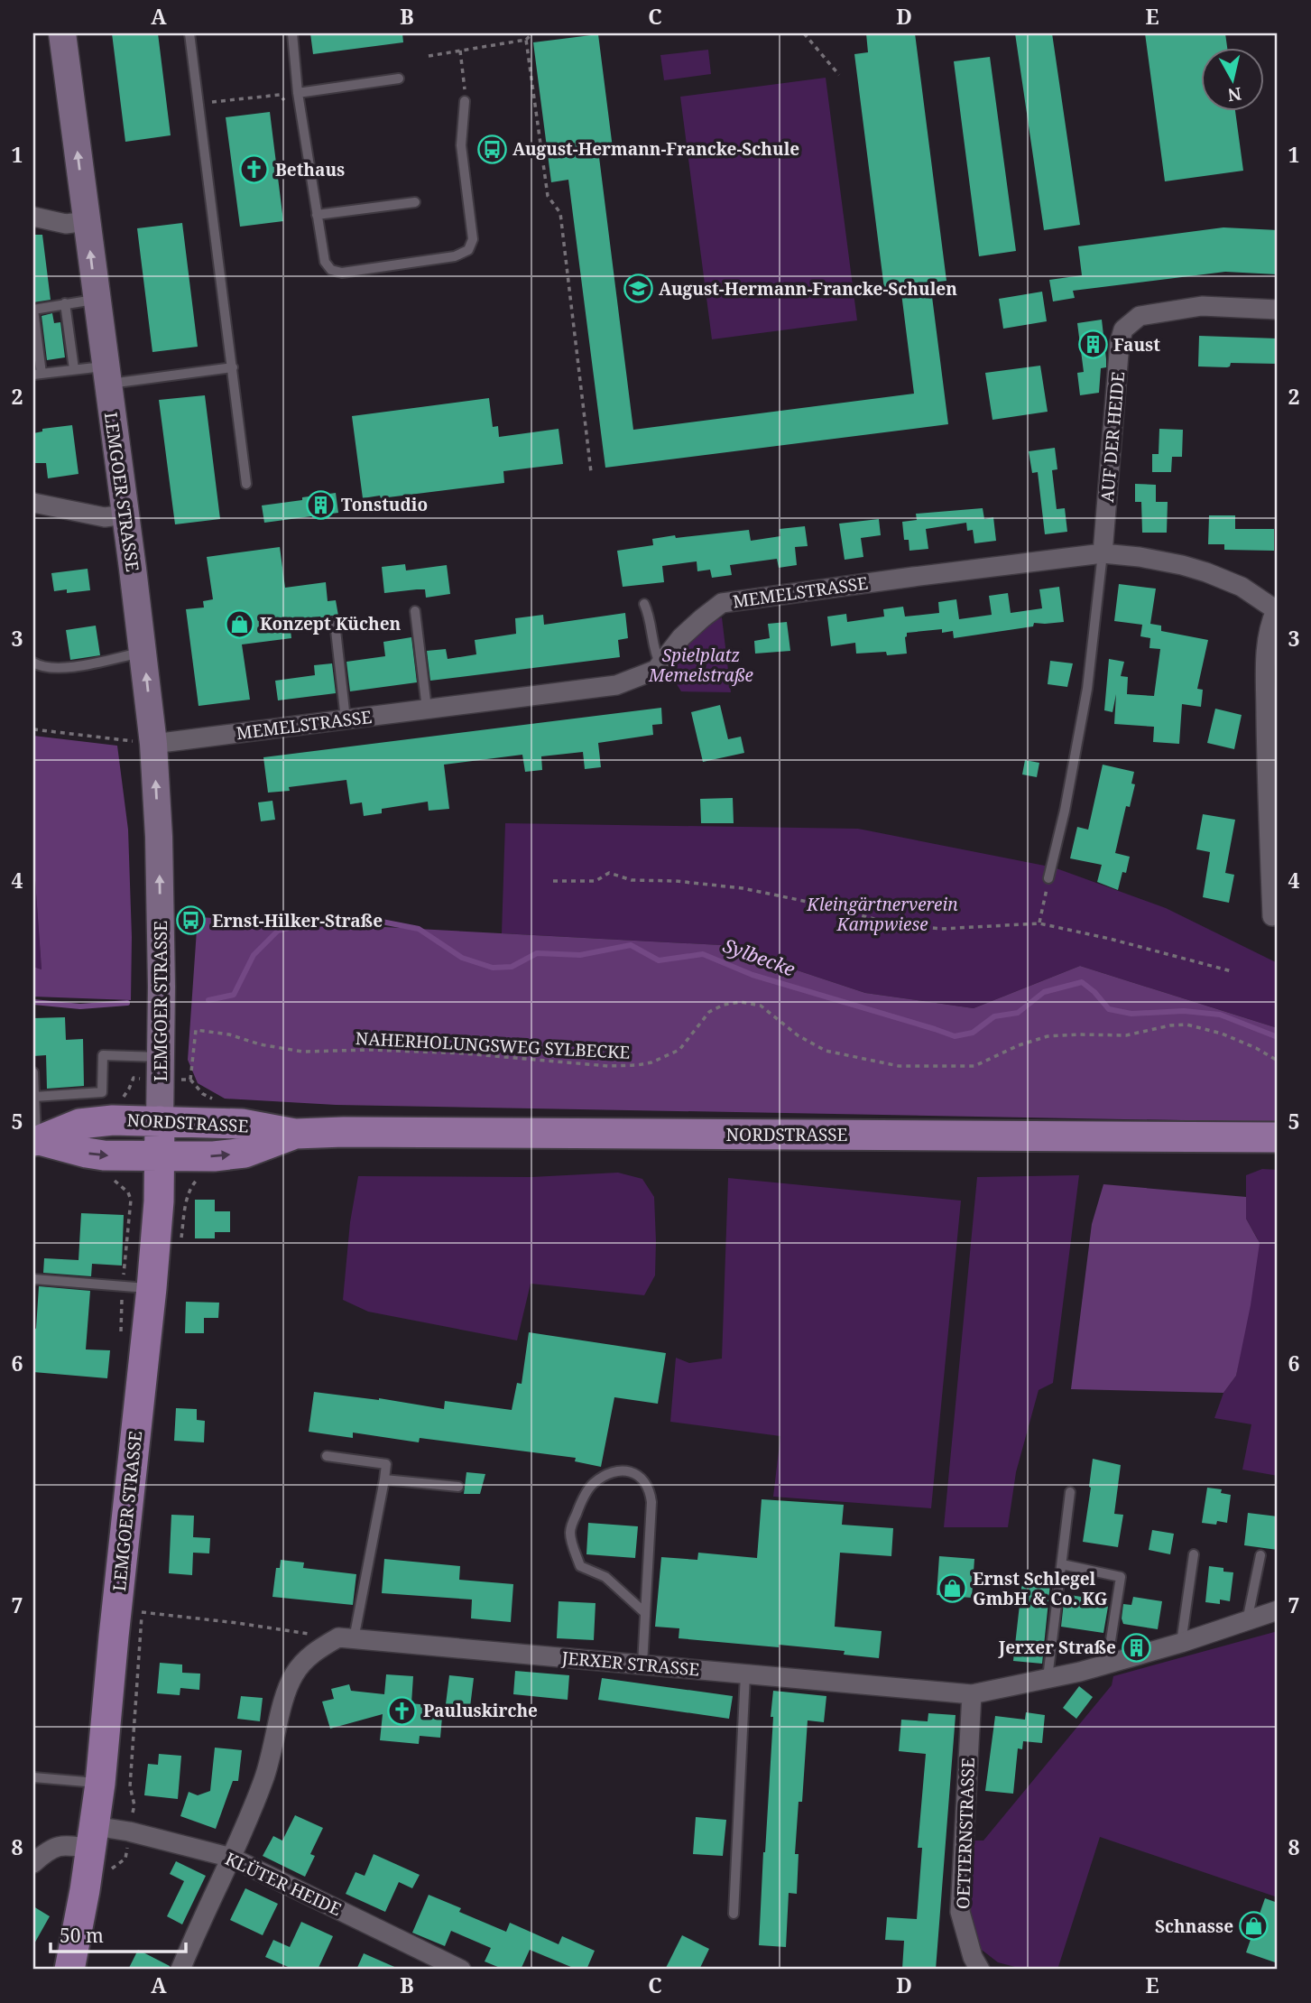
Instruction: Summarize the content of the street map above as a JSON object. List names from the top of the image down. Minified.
{"streets":{"main road":["LEMGOER STRASSE","NORDSTRASSE"],"street":["AUF DER HEIDE","MEMELSTRASSE","JERXER STRASSE","OETTERNSTRASSE","KLÜTER HEIDE"],"path":["NAHERHOLUNGSWEG SYLBECKE"]},"crossings":[["AUF DER HEIDE","MEMELSTRASSE"],["LEMGOER STRASSE","MEMELSTRASSE"],["LEMGOER STRASSE","NORDSTRASSE"],["LEMGOER STRASSE","KLÜTER HEIDE"],["JERXER STRASSE","OETTERNSTRASSE"]],"water":["Sylbecke"],"parks":["Spielplatz Memelstraße","Kleingärtnerverein Kampwiese"],"places":{"bus stop":["August-Hermann-Francke-Schule","Ernst-Hilker-Straße"],"church":["Bethaus","Pauluskirche"],"school or university":["August-Hermann-Francke-Schulen"],"building":["Faust","Tonstudio","Jerxer Straße"],"shop":["Konzept Küchen","Ernst Schlegel GmbH & Co. KG","Schnasse"]},"scale_bar":"50 m","north":"bottom","grid":{"columns":["A","B","C","D","E"],"rows":["1","2","3","4","5","6","7","8"]}}
